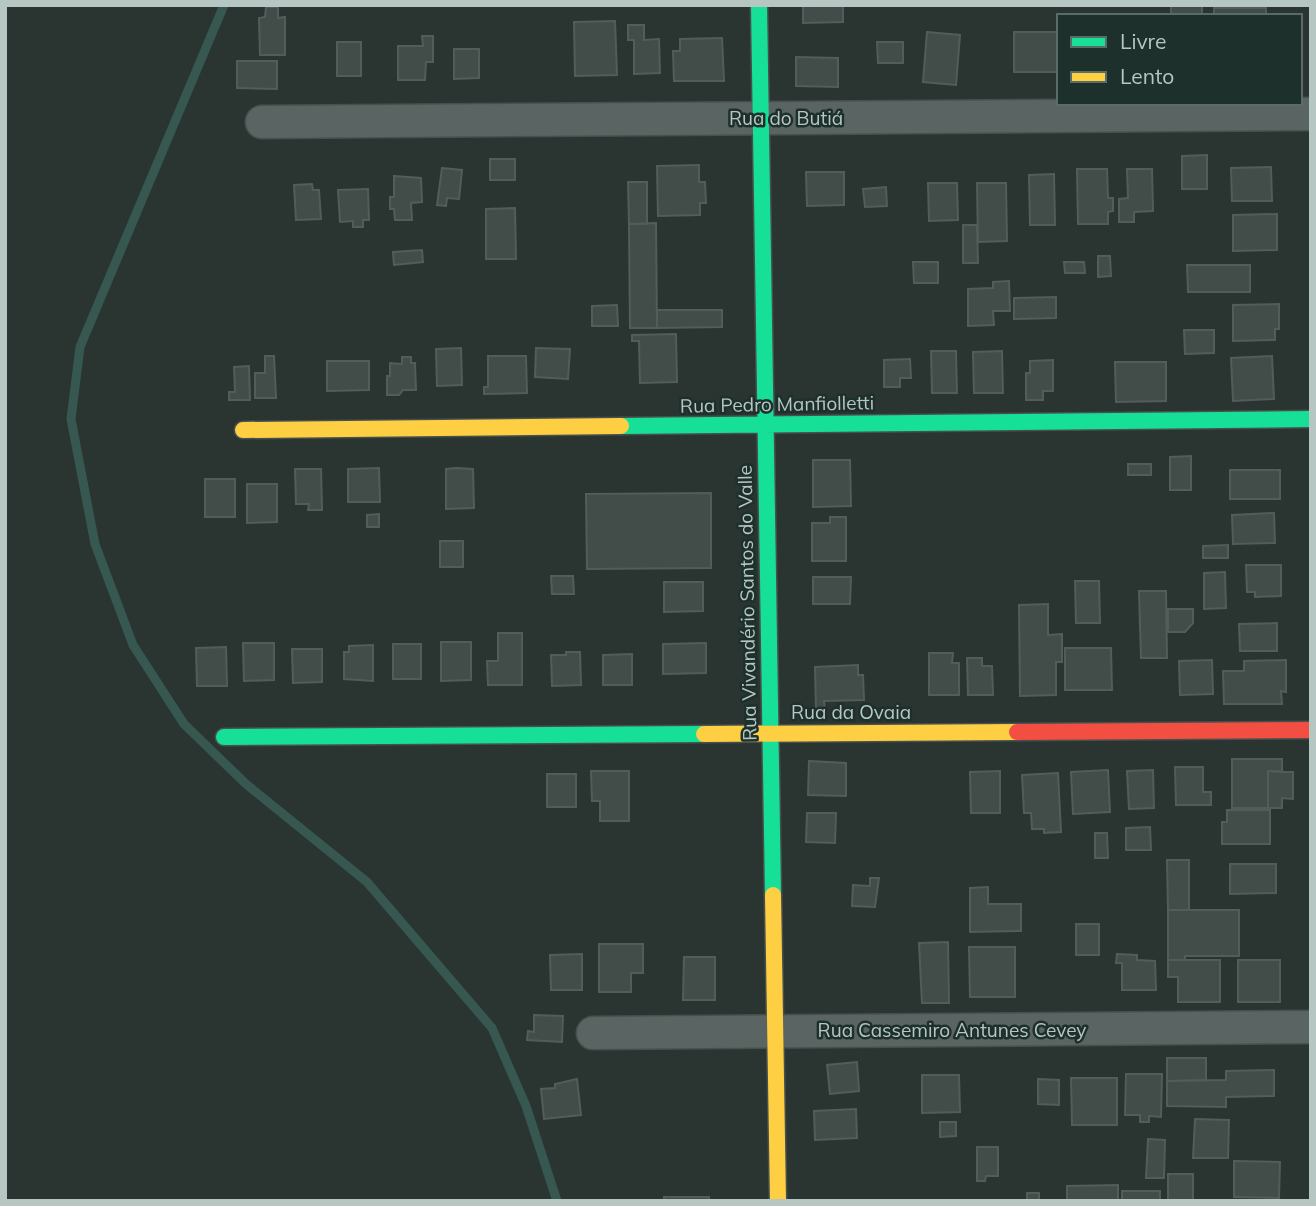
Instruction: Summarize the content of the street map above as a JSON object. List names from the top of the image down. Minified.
{"streets":{"street":["Rua do Butiá","Rua Pedro Manfiolletti","Rua Vivandério Santos do Valle","Rua da Ovaia","Rua Cassemiro Antunes Cevey"]},"crossings":[["Rua do Butiá","Rua Vivandério Santos do Valle"],["Rua Pedro Manfiolletti","Rua Vivandério Santos do Valle"],["Rua Vivandério Santos do Valle","Rua da Ovaia"],["Rua Vivandério Santos do Valle","Rua Cassemiro Antunes Cevey"]],"legend":["Livre","Lento"]}
